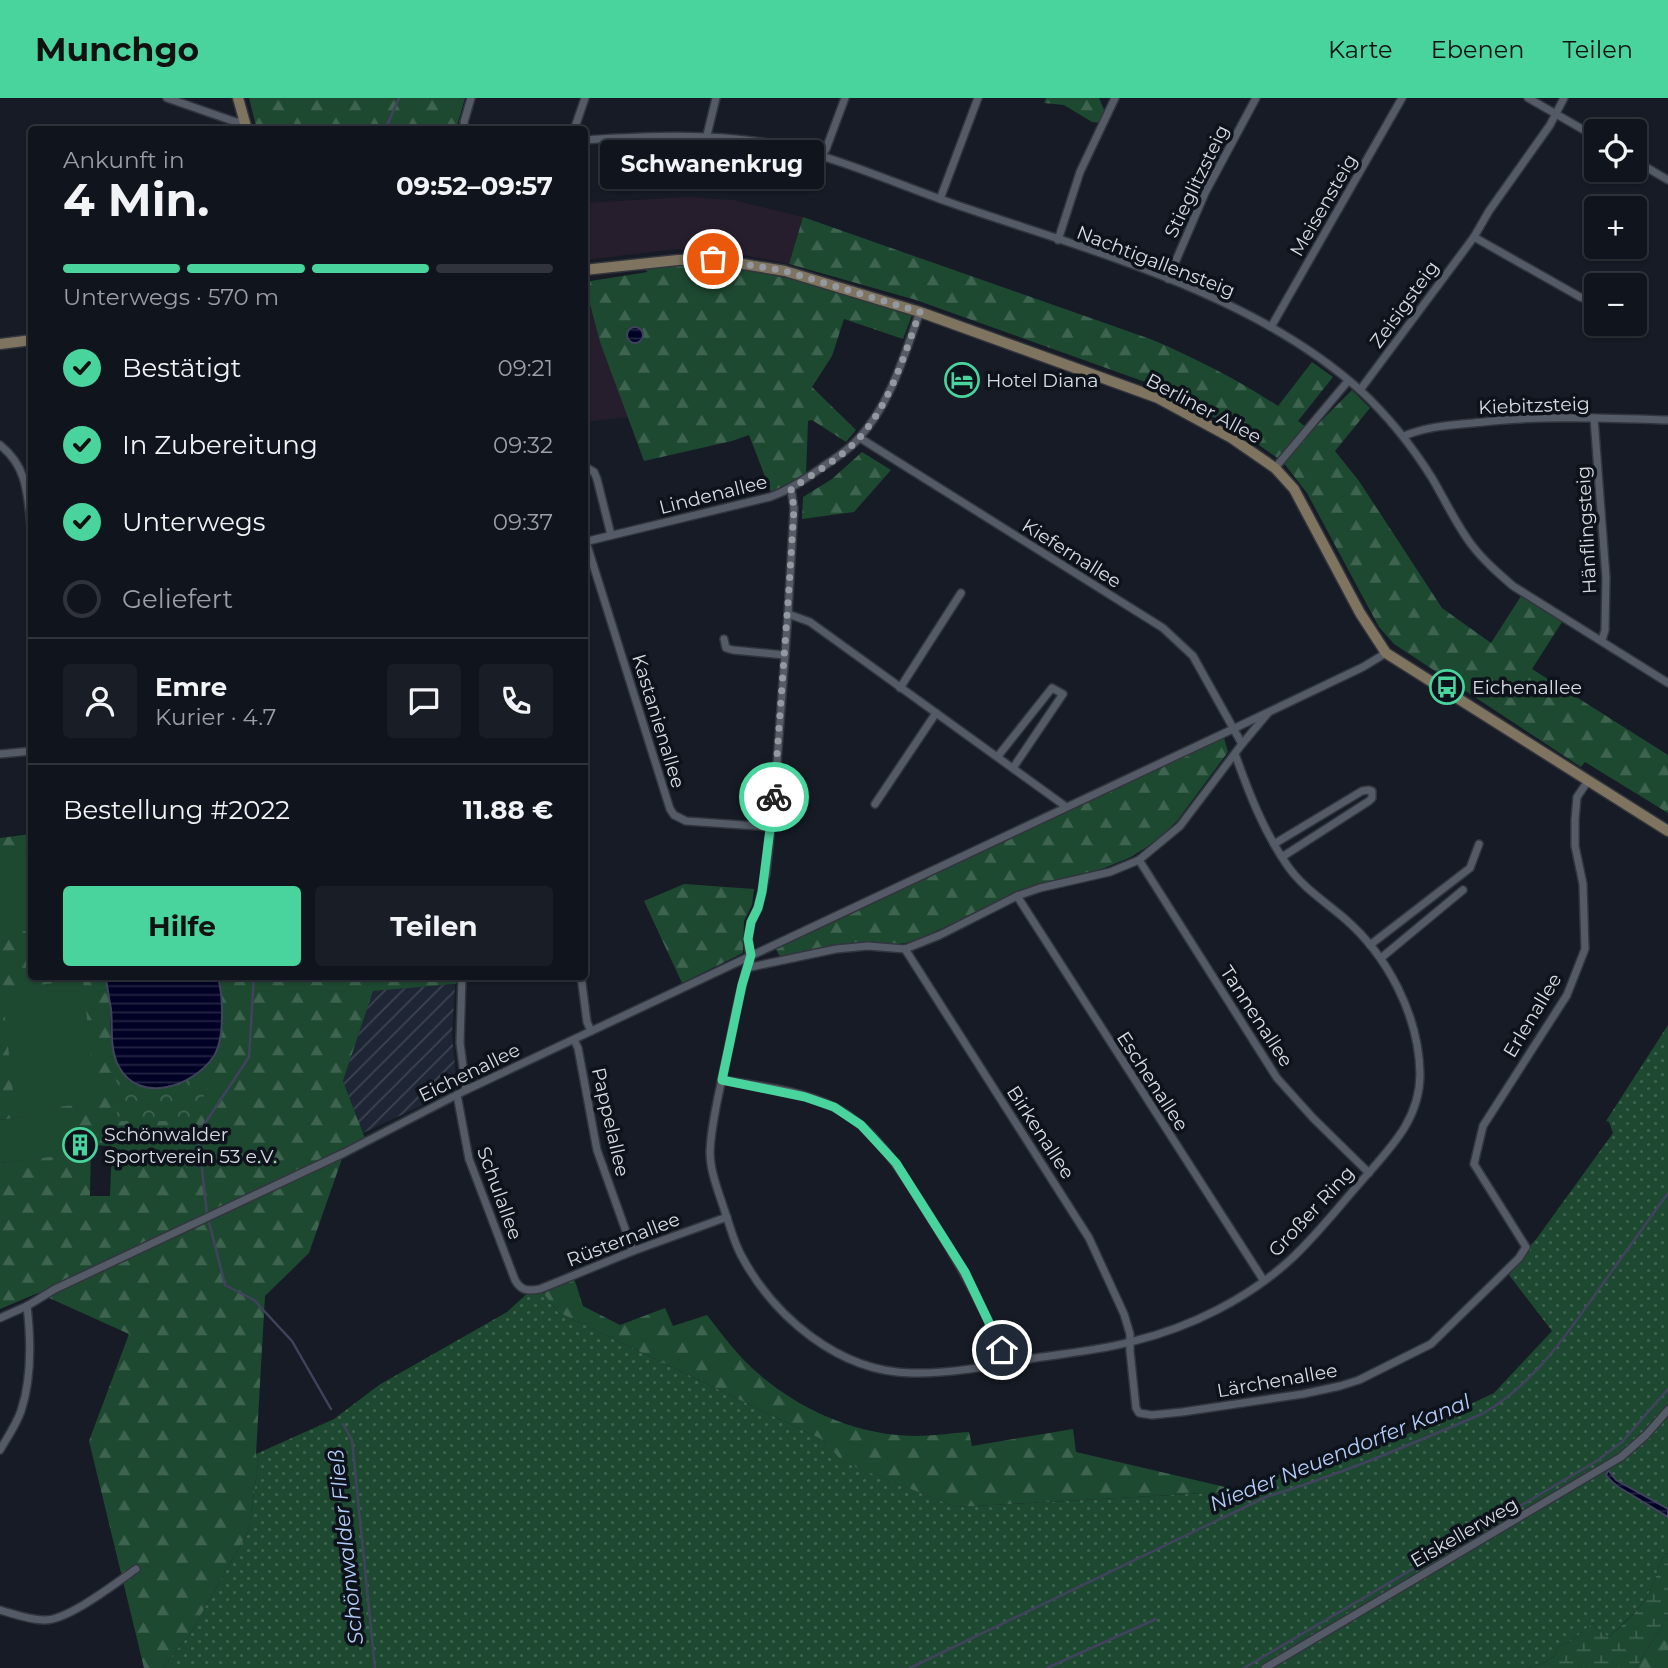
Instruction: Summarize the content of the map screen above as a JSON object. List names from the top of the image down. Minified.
{"streets":{"main road":["Berliner Allee"],"street":["Stieglitzsteig","Meisensteig","Nachtigallensteig","Zeisigsteig","Kiebitzsteig","Lindenallee","Hänflingsteig","Kiefernallee","Kastanienallee","Erlenallee","Tannenallee","Eichenallee","Eschenallee","Pappelallee","Birkenallee","Schulallee","Großer Ring","Rüsternallee","Lärchenallee","Eiskellerweg"]},"crossings":[["Stieglitzsteig","Nachtigallensteig"],["Meisensteig","Nachtigallensteig"],["Nachtigallensteig","Zeisigsteig"],["Nachtigallensteig","Kiebitzsteig"],["Nachtigallensteig","Hänflingsteig"],["Kiebitzsteig","Hänflingsteig"],["Berliner Allee","Lindenallee"],["Berliner Allee","Erlenallee"],["Berliner Allee","Eichenallee"],["Lindenallee","Kiefernallee"],["Lindenallee","Großer Ring"],["Kiefernallee","Eichenallee"],["Kastanienallee","Großer Ring"],["Erlenallee","Lärchenallee"],["Tannenallee","Eichenallee"],["Tannenallee","Großer Ring"],["Eichenallee","Eschenallee"],["Eichenallee","Pappelallee"],["Eichenallee","Birkenallee"],["Eichenallee","Schulallee"],["Eichenallee","Großer Ring"],["Eschenallee","Großer Ring"],["Pappelallee","Rüsternallee"],["Birkenallee","Großer Ring"],["Birkenallee","Lärchenallee"],["Schulallee","Rüsternallee"],["Großer Ring","Rüsternallee"],["Großer Ring","Lärchenallee"]],"water":["Nieder Neuendorfer Kanal","Schönwalder Fließ"],"places":{"other":["Schwanenkrug"],"hotel":["Hotel Diana"],"bus stop":["Eichenallee"],"building":["Schönwalder Sportverein 53 e.V."]},"page":{"header":"Munchgo","nav":["Karte","Ebenen","Teilen"],"map_buttons":["+","−"],"heading":["4 Min.","Ankunft in","09:52–09:57"],"panel":["Emre","Kurier · 4.7","Bestellung #2022","11.88 €"],"bubble":"Schwanenkrug","bar":"Unterwegs · 570 m","list":[["Bestätigt","09:21"],["In Zubereitung","09:32"],["Unterwegs","09:37"],"Geliefert"],"buttons":["Hilfe","Teilen"]}}
